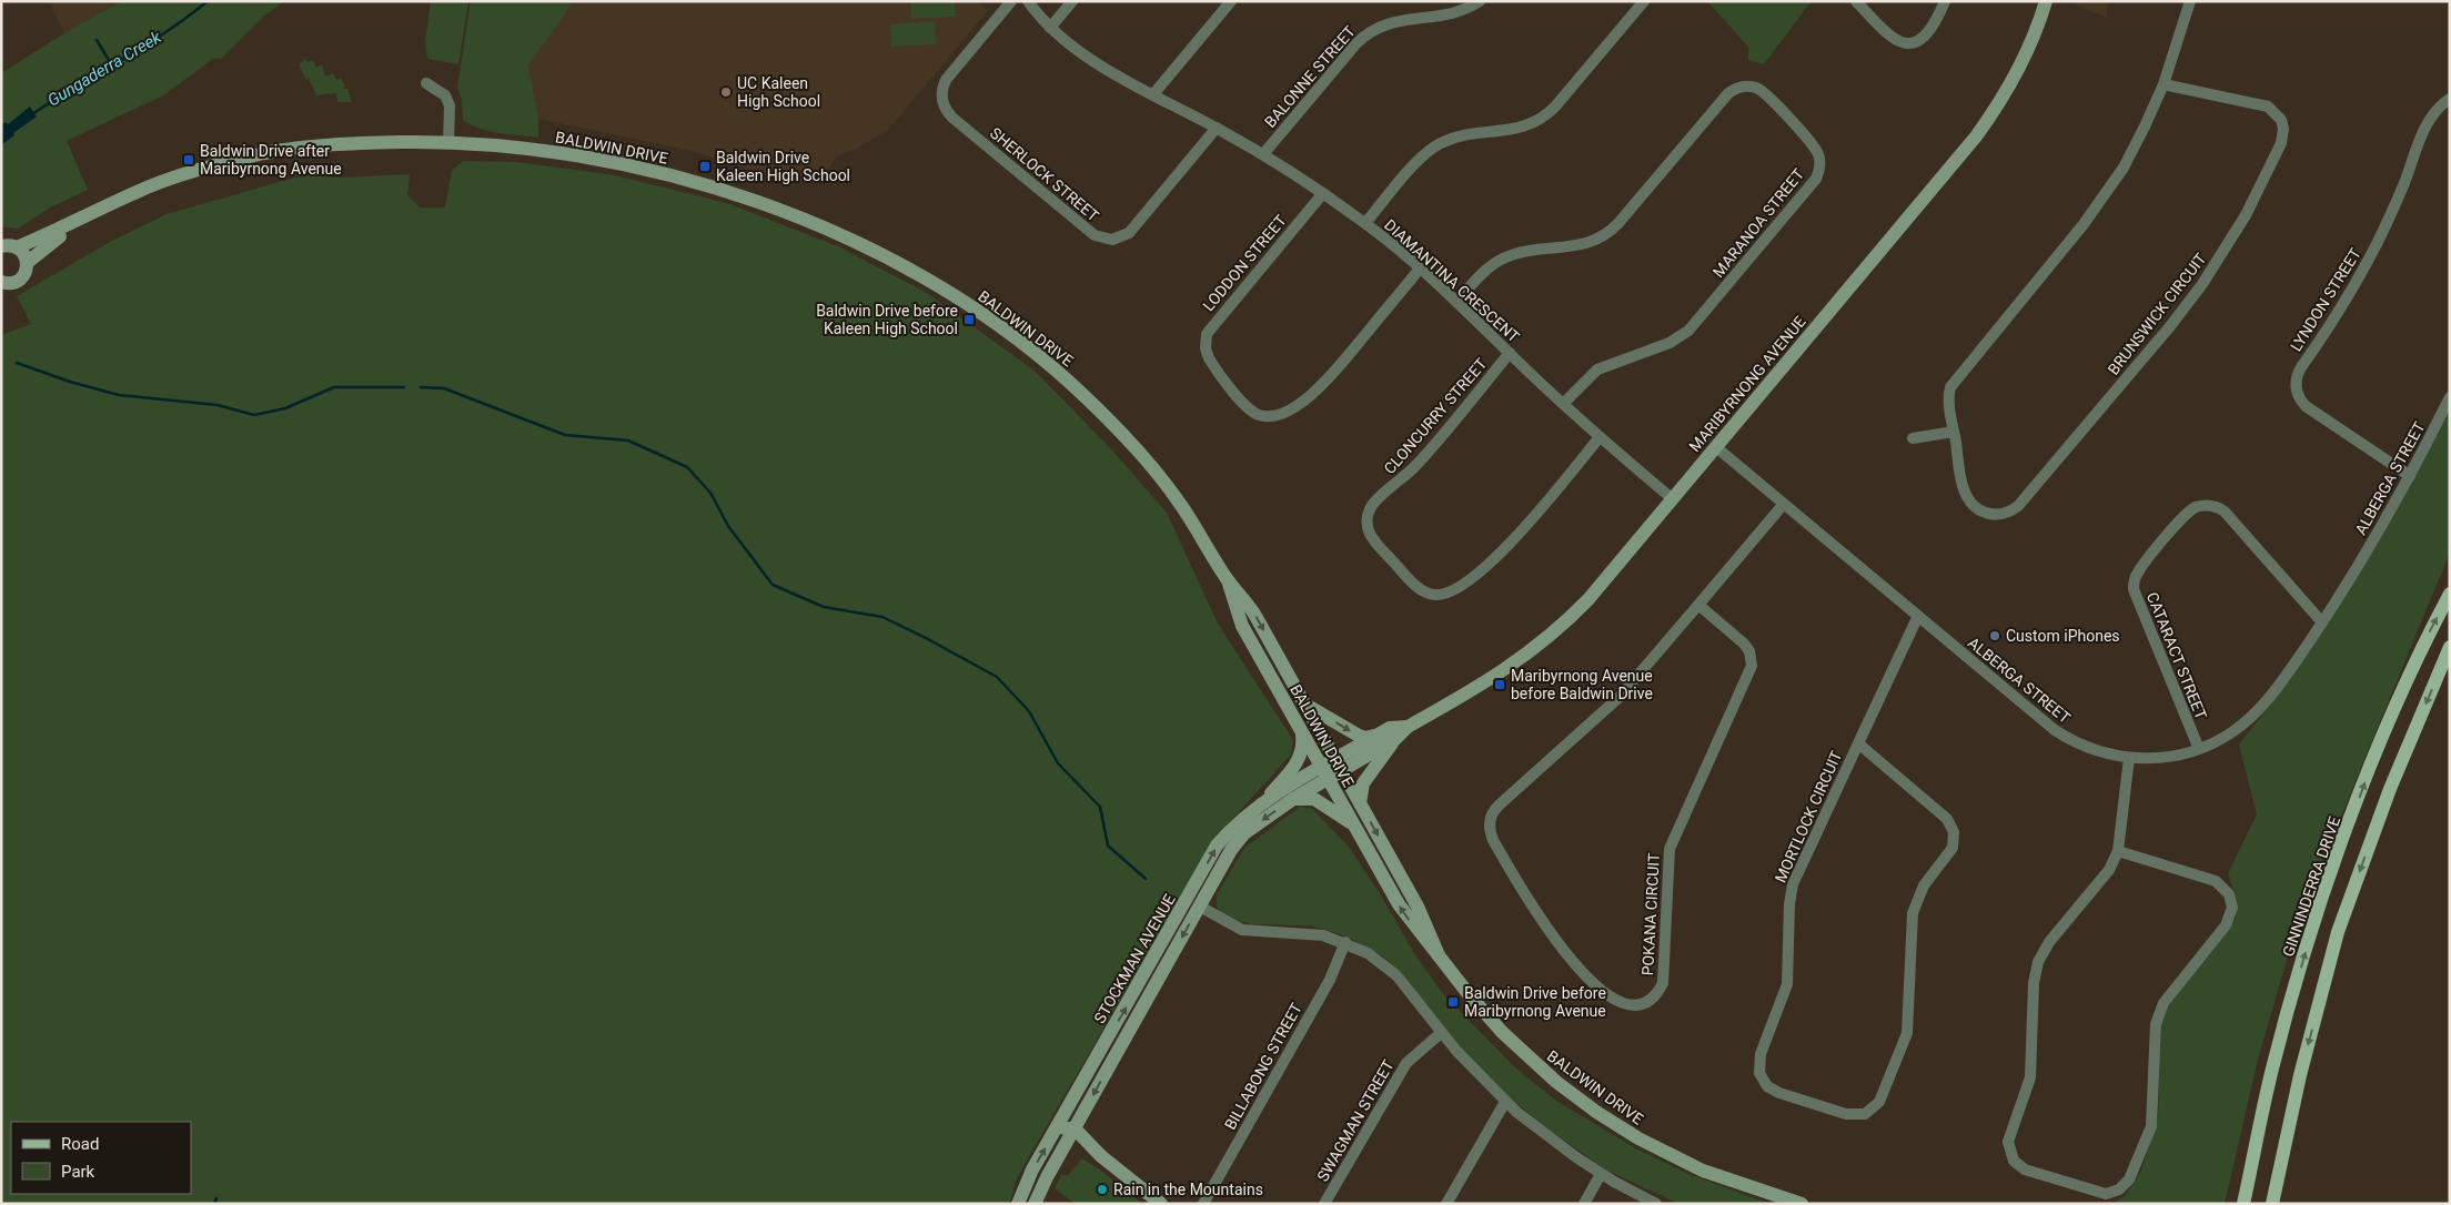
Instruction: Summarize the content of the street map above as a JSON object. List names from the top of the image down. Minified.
{"streets":{"main road":["BALDWIN DRIVE","MARIBYRNONG AVENUE","GINNINDERRA DRIVE","STOCKMAN AVENUE"],"street":["BALONNE STREET","SHERLOCK STREET","MARANOA STREET","LODDON STREET","DIAMANTINA CRESCENT","LYNDON STREET","BRUNSWICK CIRCUIT","CLONCURRY STREET","ALBERGA STREET","CATARACT STREET","MORTLOCK CIRCUIT","POKANA CIRCUIT","BILLABONG STREET","SWAGMAN STREET"]},"crossings":[["BALONNE STREET","DIAMANTINA CRESCENT"],["BALDWIN DRIVE","MARIBYRNONG AVENUE"],["BALDWIN DRIVE","STOCKMAN AVENUE"],["SHERLOCK STREET","DIAMANTINA CRESCENT"],["MARANOA STREET","DIAMANTINA CRESCENT"],["LODDON STREET","DIAMANTINA CRESCENT"],["DIAMANTINA CRESCENT","MARIBYRNONG AVENUE"],["DIAMANTINA CRESCENT","CLONCURRY STREET"],["LYNDON STREET","ALBERGA STREET"],["MARIBYRNONG AVENUE","ALBERGA STREET"],["ALBERGA STREET","CATARACT STREET"],["ALBERGA STREET","MORTLOCK CIRCUIT"],["ALBERGA STREET","POKANA CIRCUIT"]],"water":["Gungaderra Creek"],"places":{"other":["UC Kaleen High School","Custom iPhones","Rain in the Mountains"],"transit":["Baldwin Drive after Maribyrnong Avenue","Baldwin Drive Kaleen High School","Baldwin Drive before Kaleen High School","Maribyrnong Avenue before Baldwin Drive","Baldwin Drive before Maribyrnong Avenue"]},"legend":["Road","Park"]}
